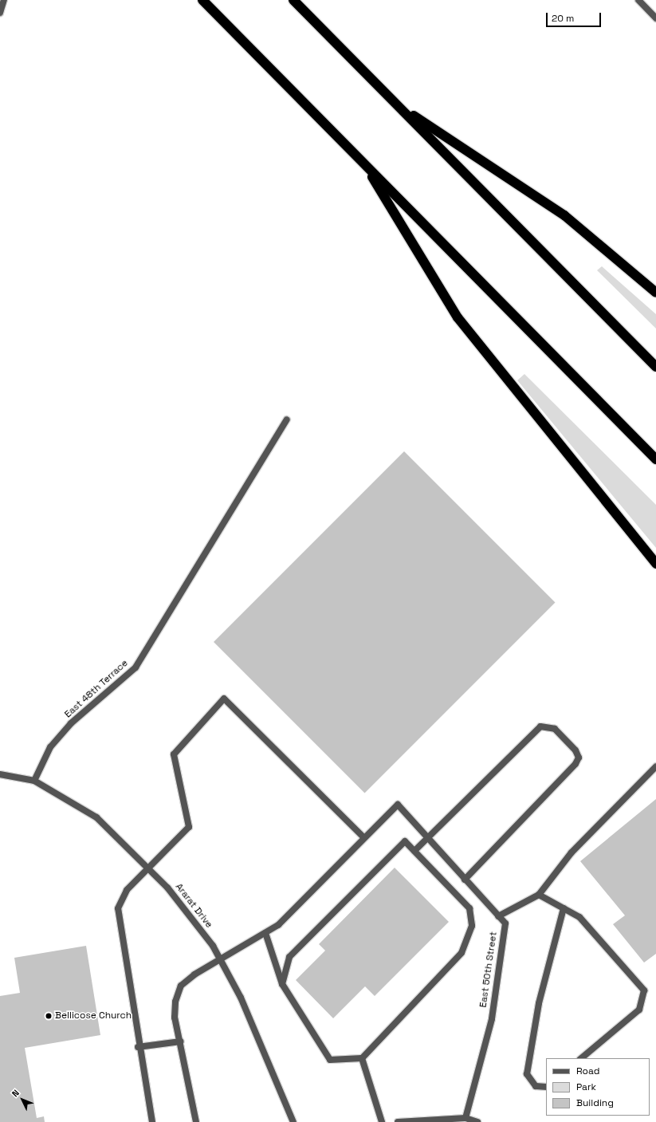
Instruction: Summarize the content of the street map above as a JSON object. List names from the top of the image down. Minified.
{"streets":{"street":["East 48th Terrace","Ararat Drive","East 50th Street"]},"crossings":[["East 48th Terrace","Ararat Drive"]],"places":["Bellicose Church"],"legend":["Road","Park","Building"],"scale_bar":"20 m","north":"top left"}
